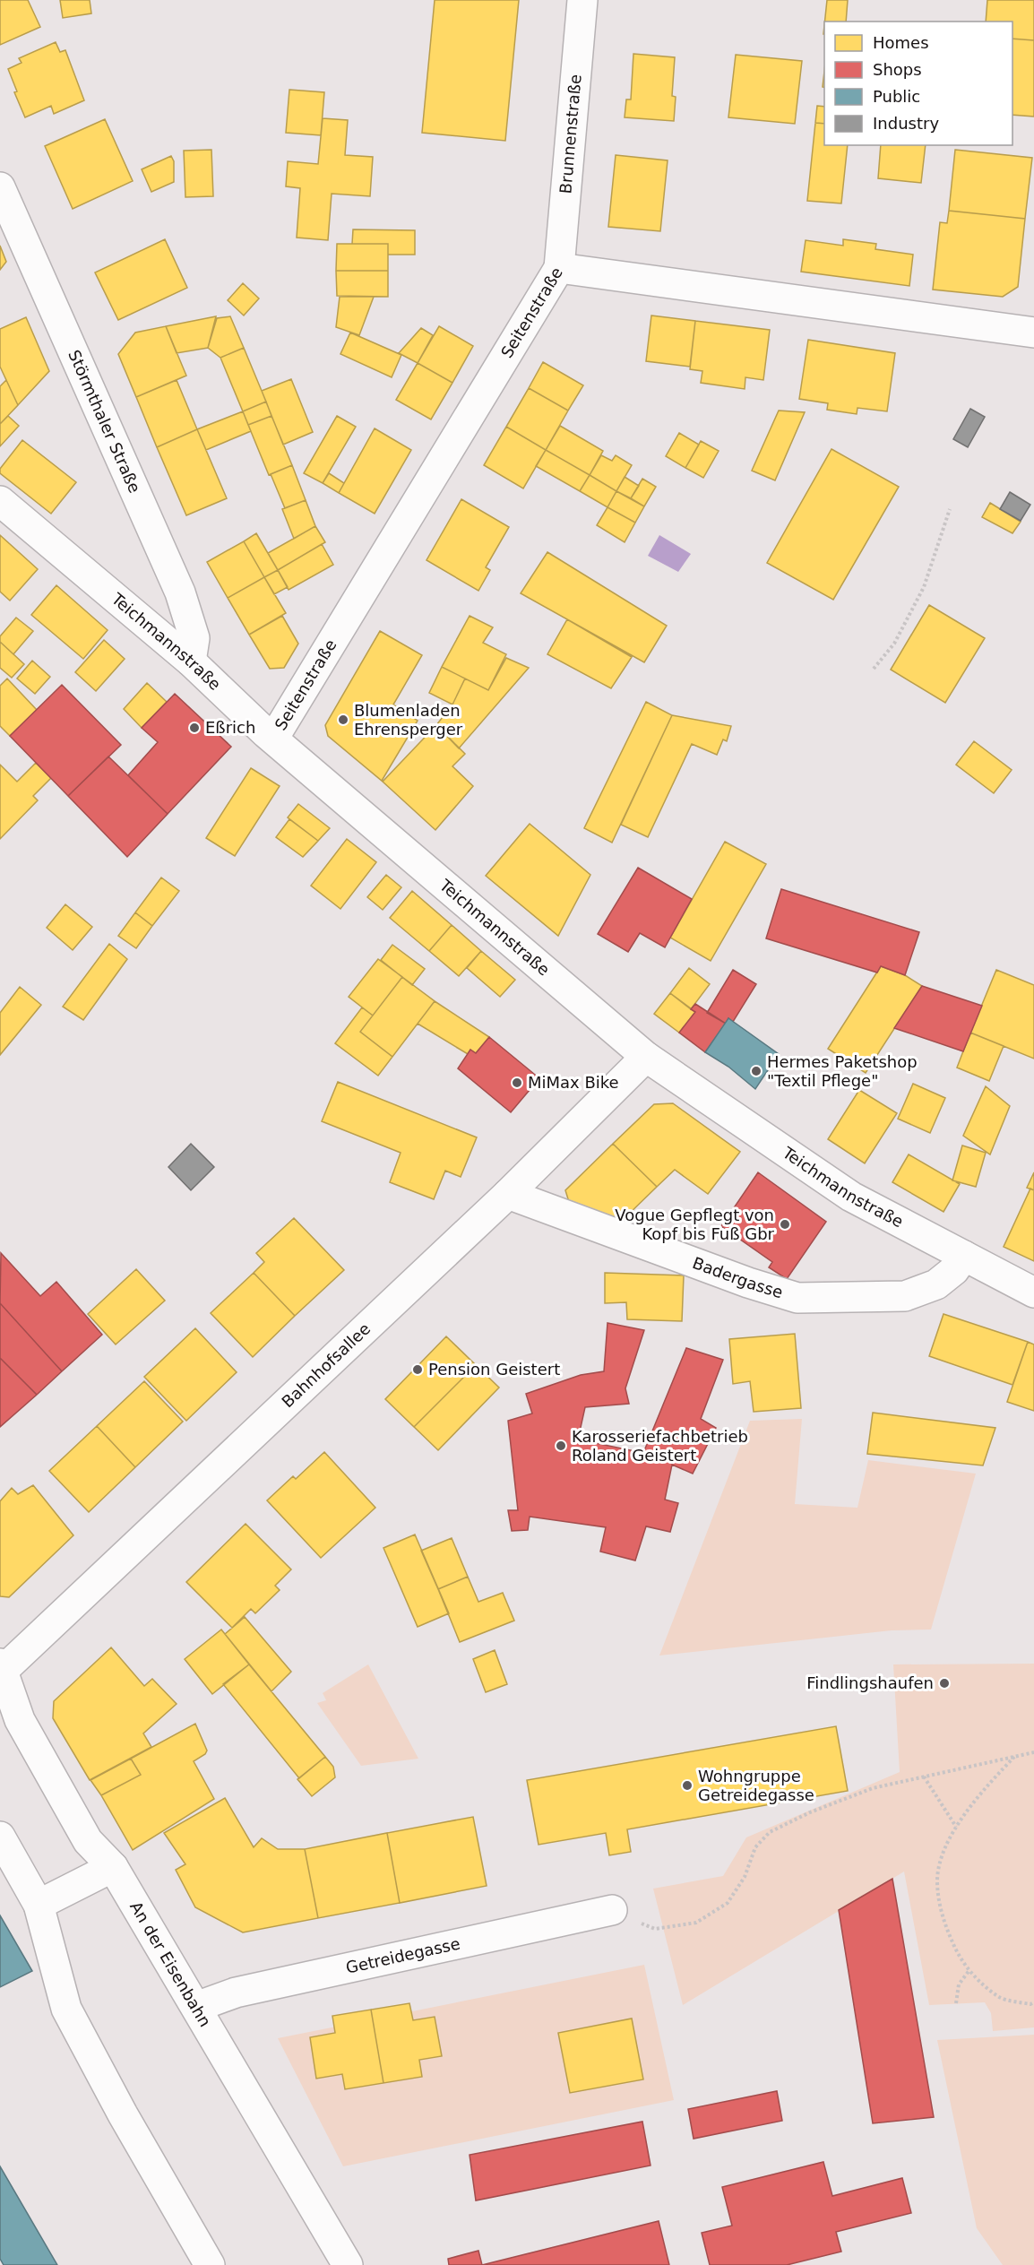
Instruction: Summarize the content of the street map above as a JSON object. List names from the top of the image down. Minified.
{"streets":{"street":["Brunnenstraße","Seitenstraße","Störmthaler Straße","Teichmannstraße","Badergasse","Bahnhofsallee","Getreidegasse","An der Eisenbahn"]},"crossings":[["Brunnenstraße","Seitenstraße"],["Seitenstraße","Teichmannstraße"],["Störmthaler Straße","Teichmannstraße"],["Teichmannstraße","Badergasse"],["Teichmannstraße","Bahnhofsallee"],["Badergasse","Bahnhofsallee"],["Bahnhofsallee","An der Eisenbahn"],["Getreidegasse","An der Eisenbahn"]],"places":["Blumenladen Ehrensperger","Eßrich","Hermes Paketshop \"Textil Pflege\"","MiMax Bike","Vogue Gepflegt von Kopf bis Fuß Gbr","Pension Geistert","Karosseriefachbetrieb Roland Geistert","Findlingshaufen","Wohngruppe Getreidegasse"],"legend":["Homes","Shops","Public","Industry"]}
